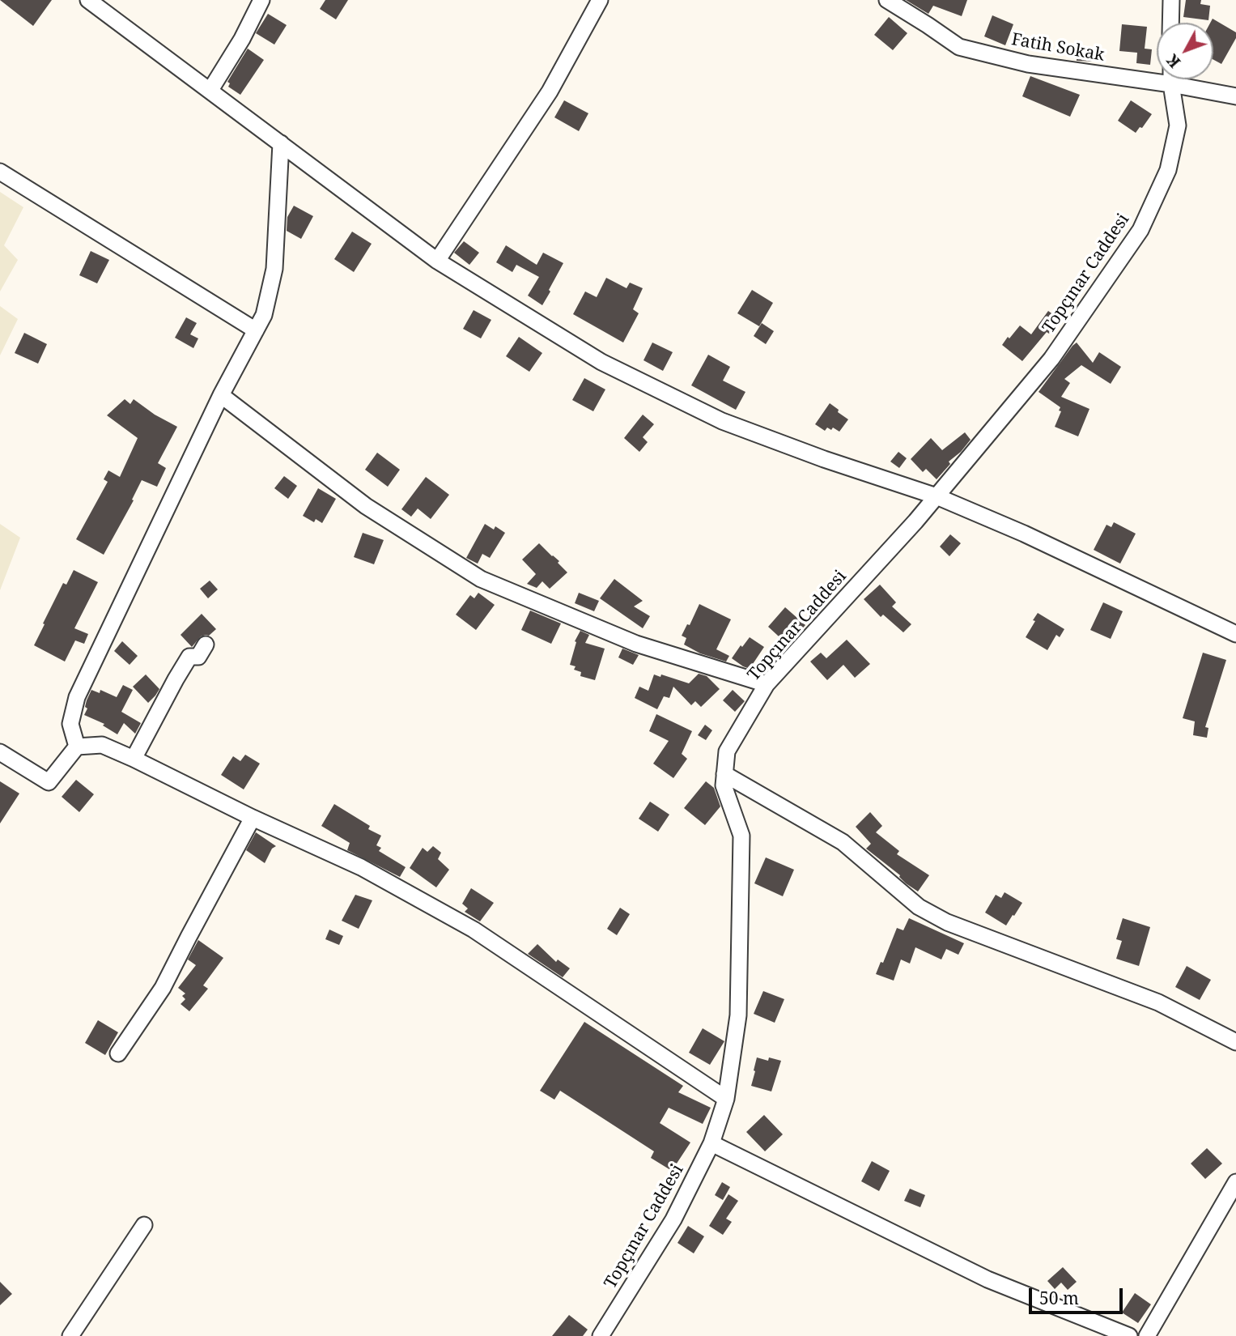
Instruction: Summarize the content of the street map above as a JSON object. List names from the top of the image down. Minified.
{"streets":{"street":["Fatih Sokak","Topçınar Caddesi"]},"scale_bar":"50 m","north":"bottom left"}
